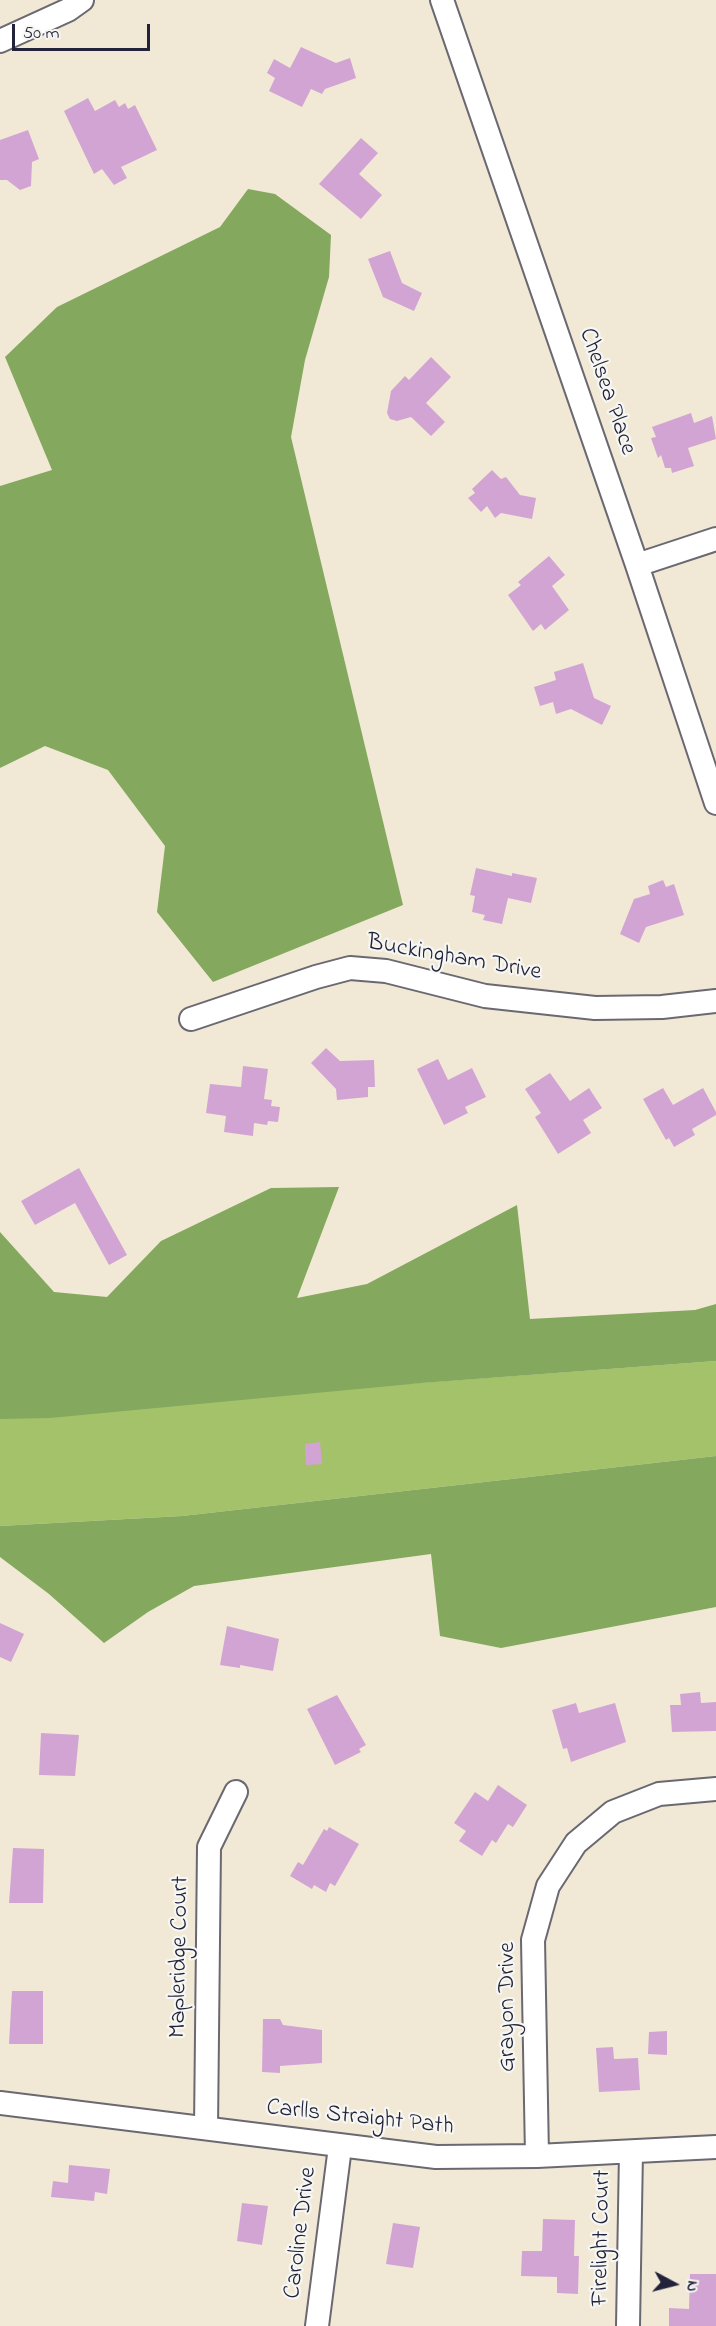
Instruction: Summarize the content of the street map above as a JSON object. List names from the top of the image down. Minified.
{"streets":{"street":["Chelsea Place","Buckingham Drive","Mapleridge Court","Grayon Drive","Carlls Straight Path","Caroline Drive","Firelight Court"]},"crossings":[["Mapleridge Court","Carlls Straight Path"],["Grayon Drive","Carlls Straight Path"],["Carlls Straight Path","Caroline Drive"],["Carlls Straight Path","Firelight Court"]],"scale_bar":"50 m","north":"right"}
